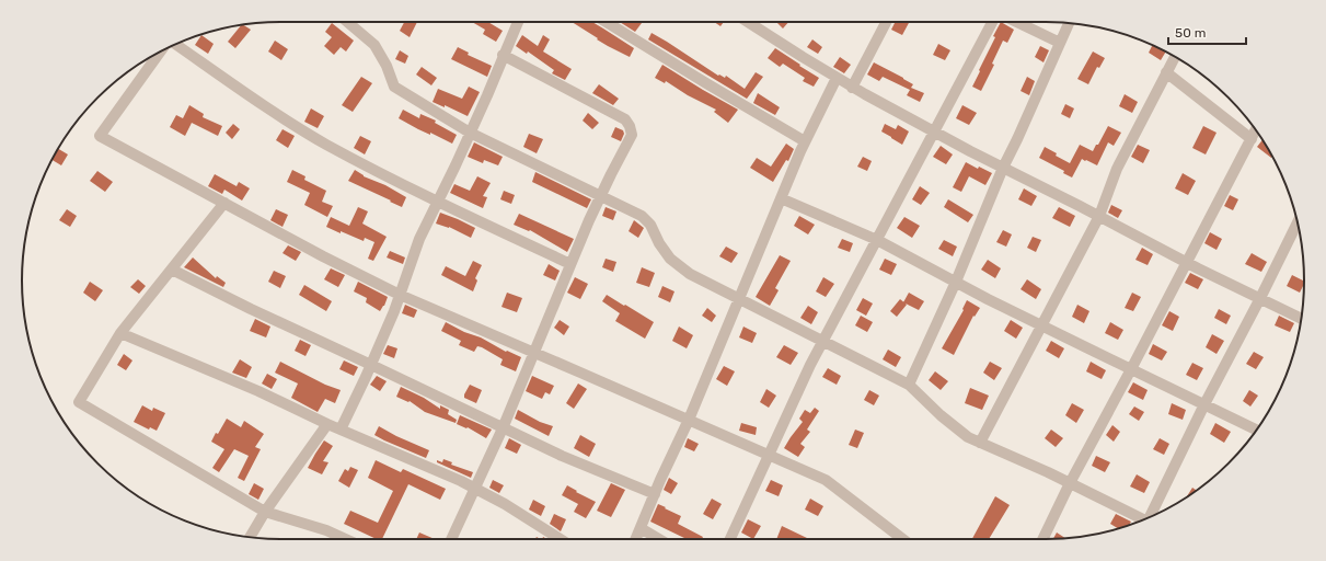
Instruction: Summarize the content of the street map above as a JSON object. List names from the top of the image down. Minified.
{"scale_bar":"50 m"}
